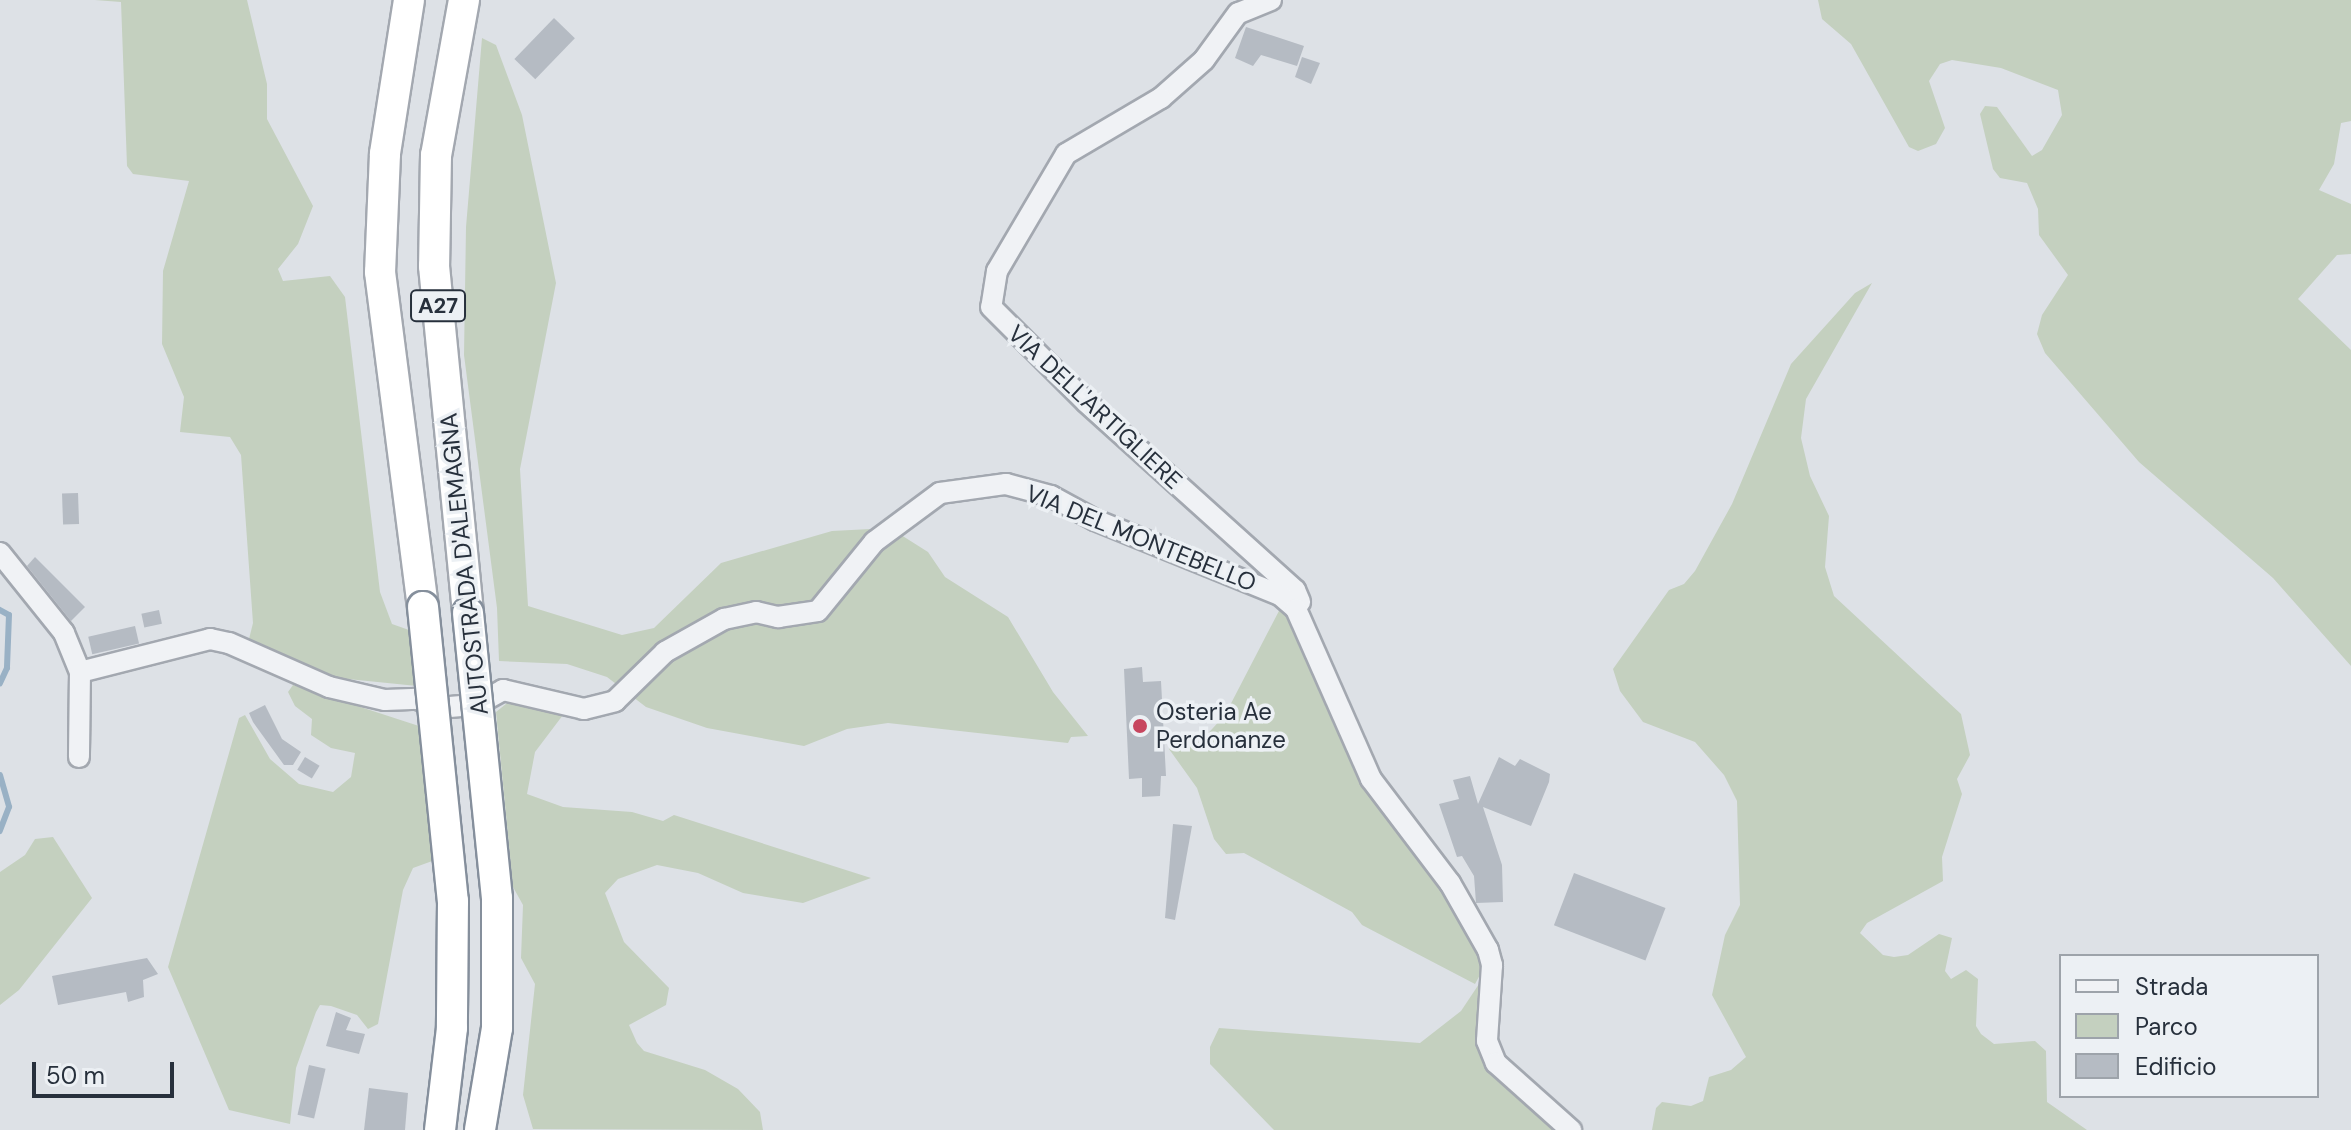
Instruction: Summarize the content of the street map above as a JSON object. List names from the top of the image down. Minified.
{"streets":{"highway":["A27","AUTOSTRADA D'ALEMAGNA"],"street":["VIA DELL'ARTIGLIERE","VIA DEL MONTEBELLO"]},"crossings":[["VIA DELL'ARTIGLIERE","VIA DEL MONTEBELLO"]],"places":["Osteria Ae Perdonanze"],"legend":["Strada","Parco","Edificio"],"scale_bar":"50 m"}
